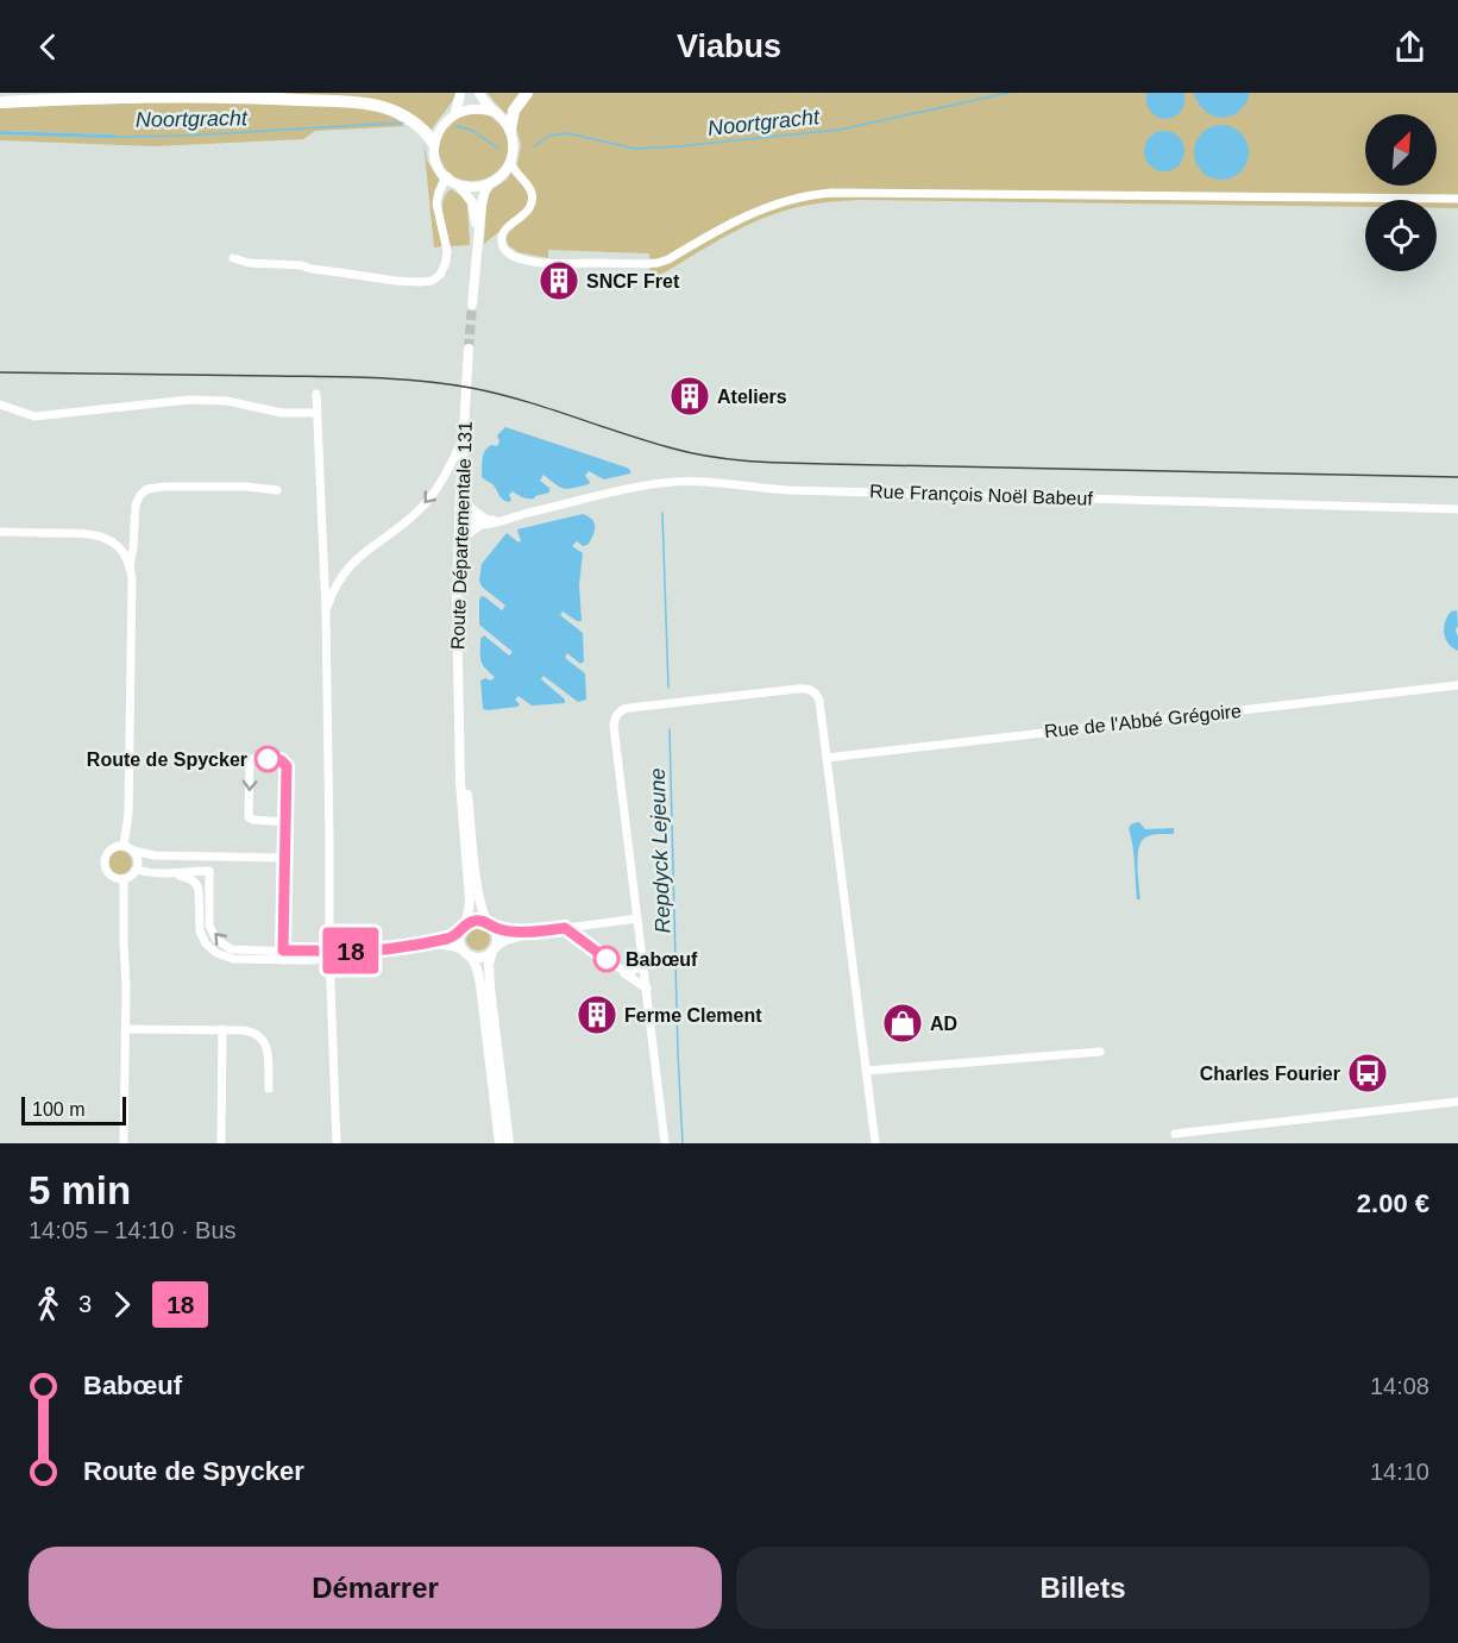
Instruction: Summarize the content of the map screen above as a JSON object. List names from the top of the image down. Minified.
{"streets":{"main road":["Route Départementale 131"],"street":["Rue François Noël Babeuf","Rue de l'Abbé Grégoire"]},"crossings":[["Rue François Noël Babeuf","Route Départementale 131"]],"water":["Noortgracht","Repdyck Lejeune"],"places":{"building":["SNCF Fret","Ateliers","Ferme Clement"],"other":["Route de Spycker","Babœuf"],"shop":["AD"],"bus stop":["Charles Fourier"]},"lines":["bus line 18"],"scale_bar":"100 m","north":"top right","page":{"header":"Viabus","on_map":"18","scale":"100 m","heading":["5 min","14:05 – 14:10 · Bus","2.00 €"],"legs":["3","18"],"list":[{"name":"Babœuf","value":"14:08"},{"name":"Route de Spycker","value":"14:10"}],"buttons":["Démarrer","Billets"]}}
